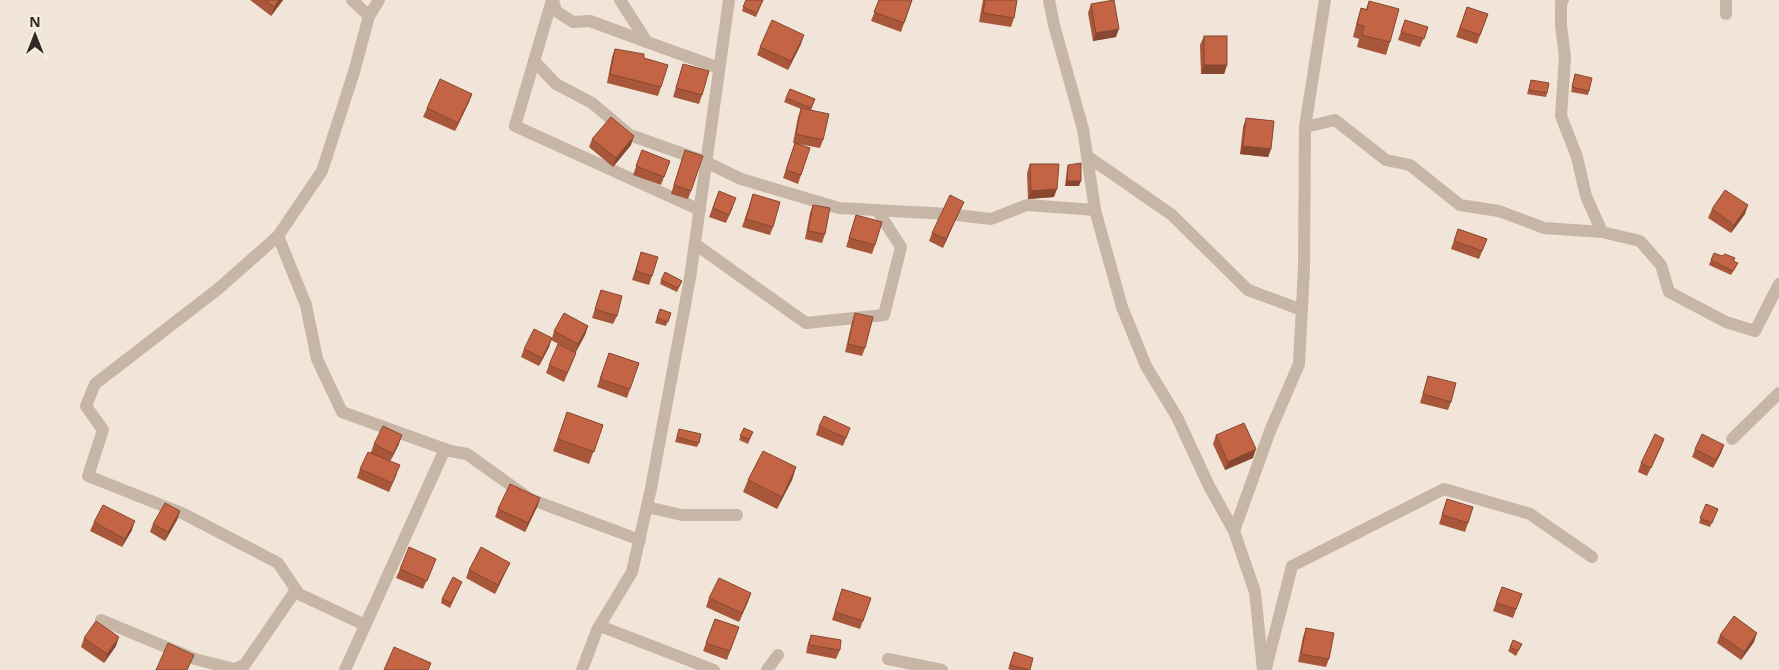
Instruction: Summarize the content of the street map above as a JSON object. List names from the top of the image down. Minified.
{"north":"top"}
